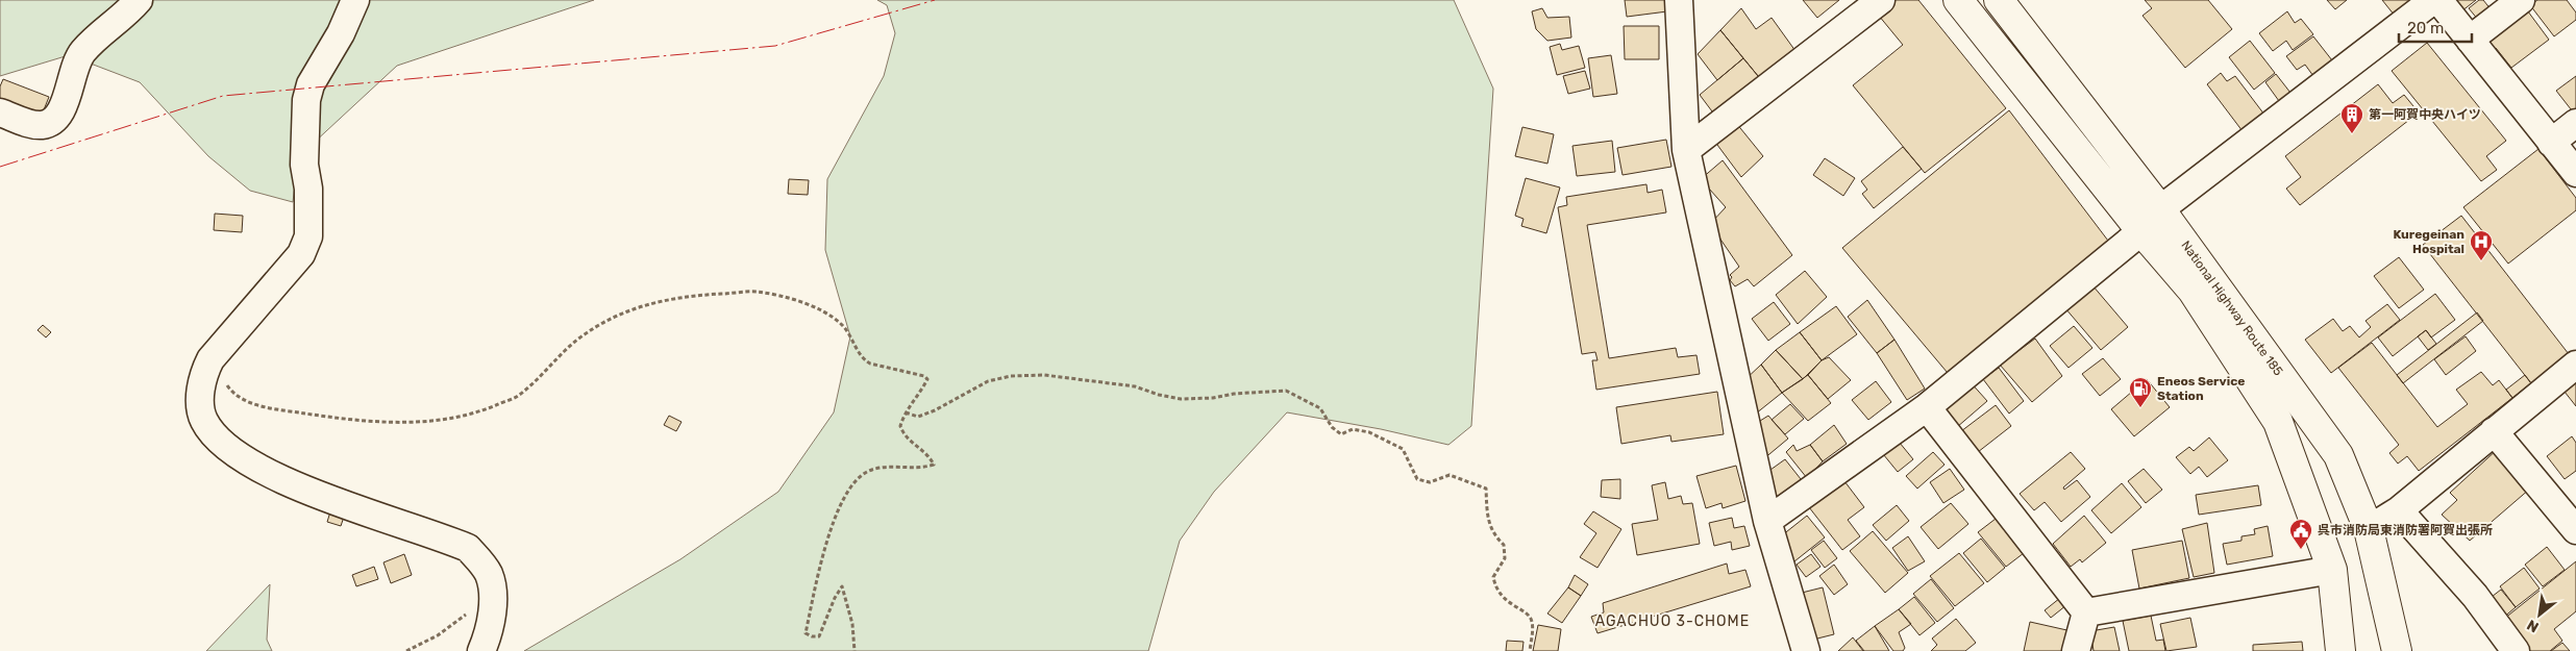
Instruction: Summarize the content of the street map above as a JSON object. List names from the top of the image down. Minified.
{"streets":{"highway":["National Highway Route 185"]},"districts":["AGACHUO 3-CHOME"],"places":{"building":["第一阿賀中央ハイツ"],"hospital":["Kuregeinan Hospital"],"fuel station":["Eneos Service Station"],"public building":["呉市消防局東消防署阿賀出張所"]},"scale_bar":"20 m","north":"bottom left"}
